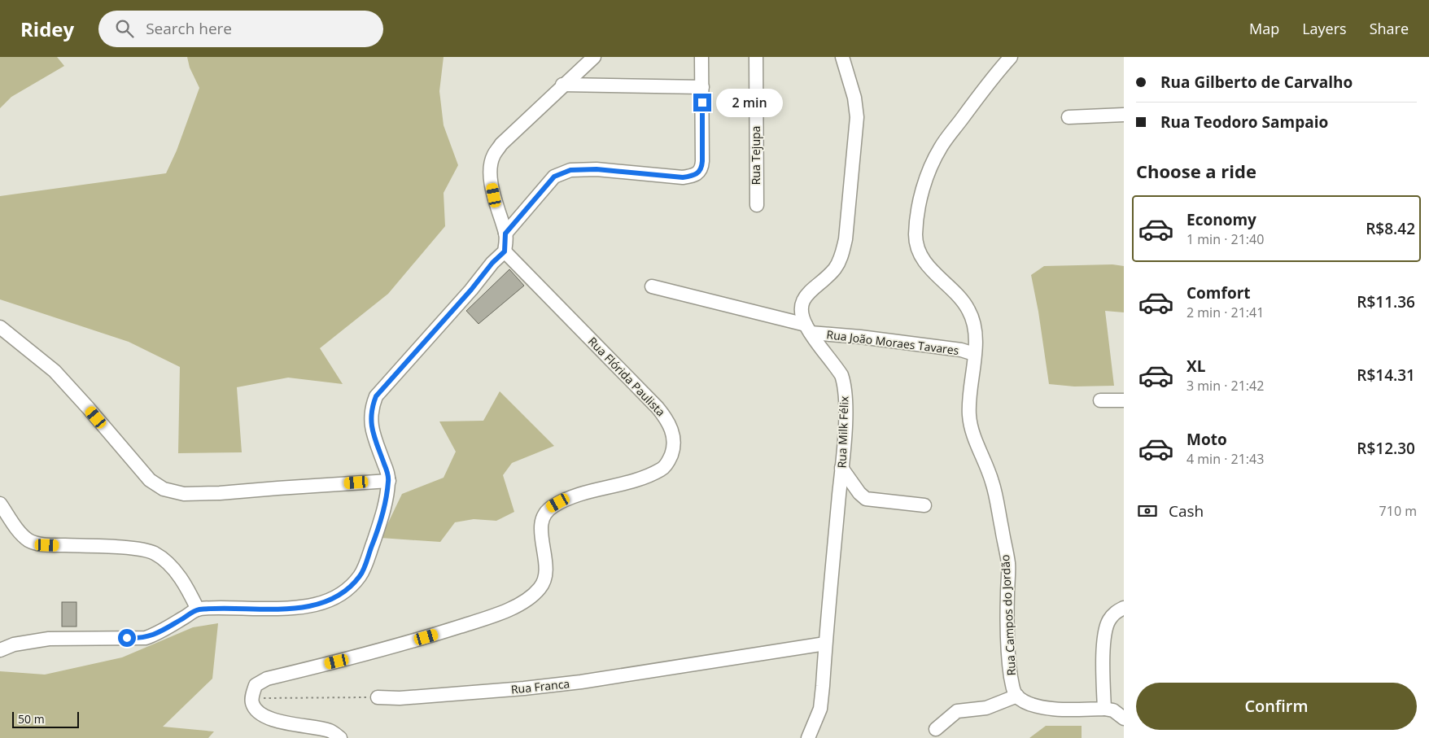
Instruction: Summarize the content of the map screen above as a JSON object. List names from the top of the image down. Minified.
{"streets":{"street":["Rua Tejupa","Rua João Moraes Tavares","Rua Flórida Paulista","Rua Milk Félix","Rua Campos do Jordão","Rua Franca"]},"crossings":[["Rua João Moraes Tavares","Rua Milk Félix"],["Rua João Moraes Tavares","Rua Campos do Jordão"],["Rua Milk Félix","Rua Franca"]],"scale_bar":"50 m","page":{"header":"Ridey","search":"Search here","nav":["Map","Layers","Share"],"banner":["Rua Gilberto de Carvalho","Rua Teodoro Sampaio"],"bubble":"2 min","heading":"Choose a ride","list":[{"name":"Economy","note":"1 min · 21:40","value":"R$8.42"},{"name":"Comfort","note":"2 min · 21:41","value":"R$11.36"},{"name":"XL","note":"3 min · 21:42","value":"R$14.31"},{"name":"Moto","note":"4 min · 21:43","value":"R$12.30"}],"pay":["Cash","710 m"],"buttons":"Confirm","scale":"50 m"}}
